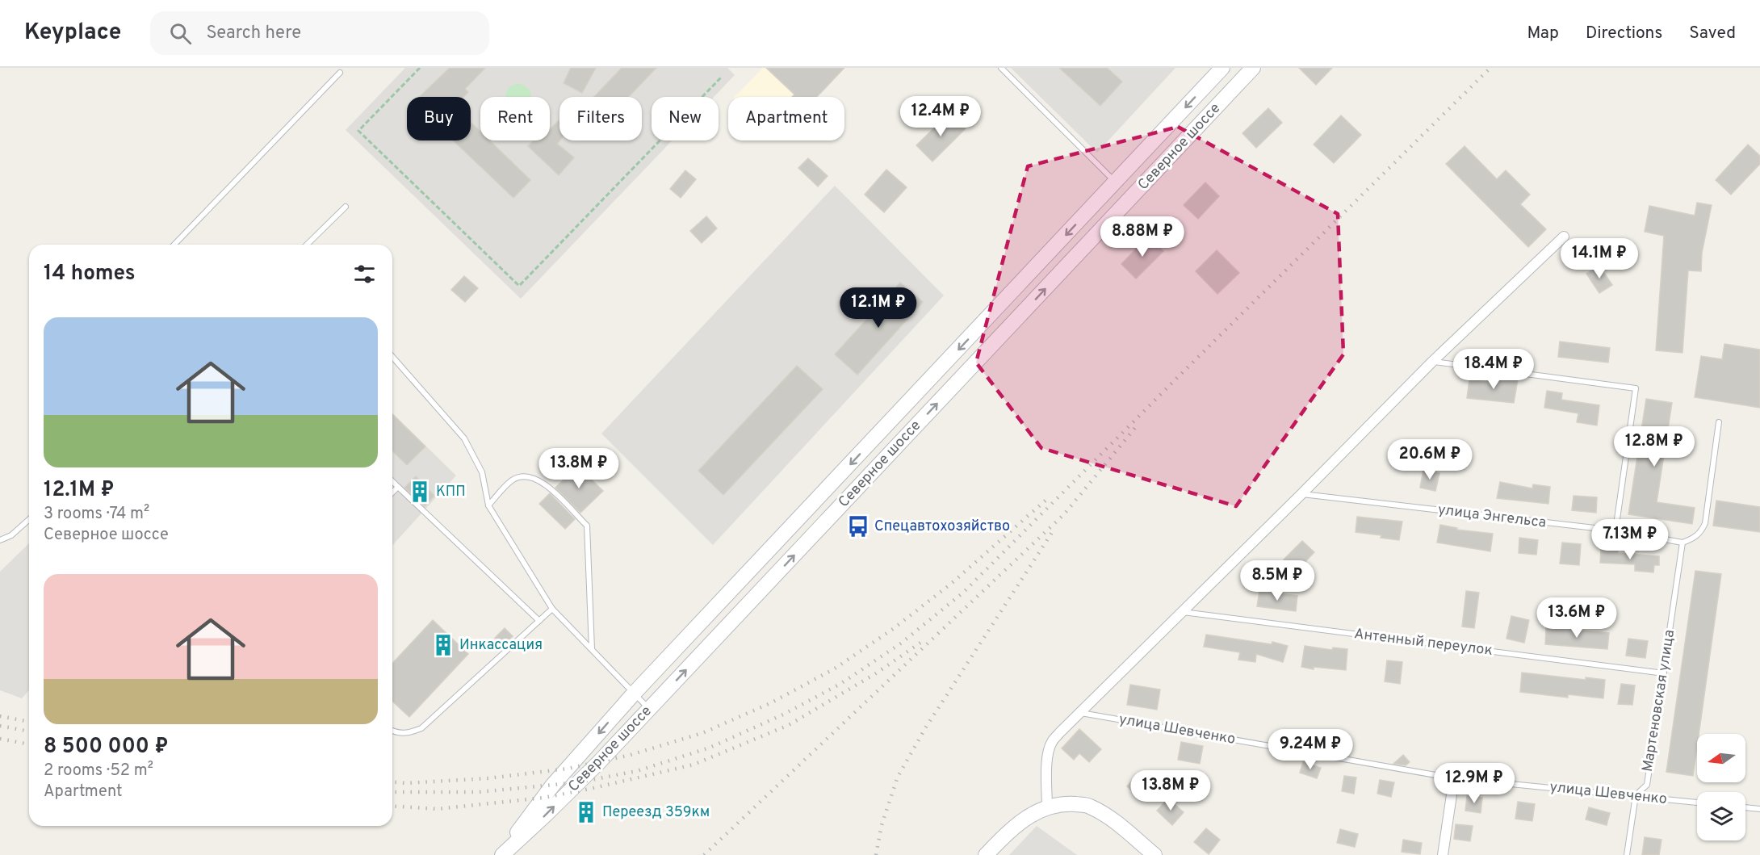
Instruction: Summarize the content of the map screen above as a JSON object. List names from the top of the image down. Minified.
{"streets":{"main road":["Северное шоссе"],"lane":["улица Энгельса","Антенный переулок","Мартеновская улица","улица Шевченко"]},"crossings":[["улица Энгельса","Мартеновская улица"],["Антенный переулок","Мартеновская улица"],["Мартеновская улица","улица Шевченко"]],"places":{"building":["КПП","Инкассация","Переезд 359км"],"bus stop":["Спецавтохозяйство"]},"north":"left","page":{"header":"Keyplace","search":"Search here","nav":["Map","Directions","Saved"],"price":["12.4M ₽","8.88M ₽","14.1M ₽","12.1M ₽","18.4M ₽","12.8M ₽","20.6M ₽","13.8M ₽","7.13M ₽","8.5M ₽","13.6M ₽","9.24M ₽","12.9M ₽","13.8M ₽"],"chip":["Buy","Rent","Filters","New","Apartment"],"heading":"14 homes","list":[{"name":"12.1M ₽","note":"3 rooms · 74 m² · Северное шоссе"},{"name":"8 500 000 ₽","note":"2 rooms · 52 m² · Apartment"}]}}
